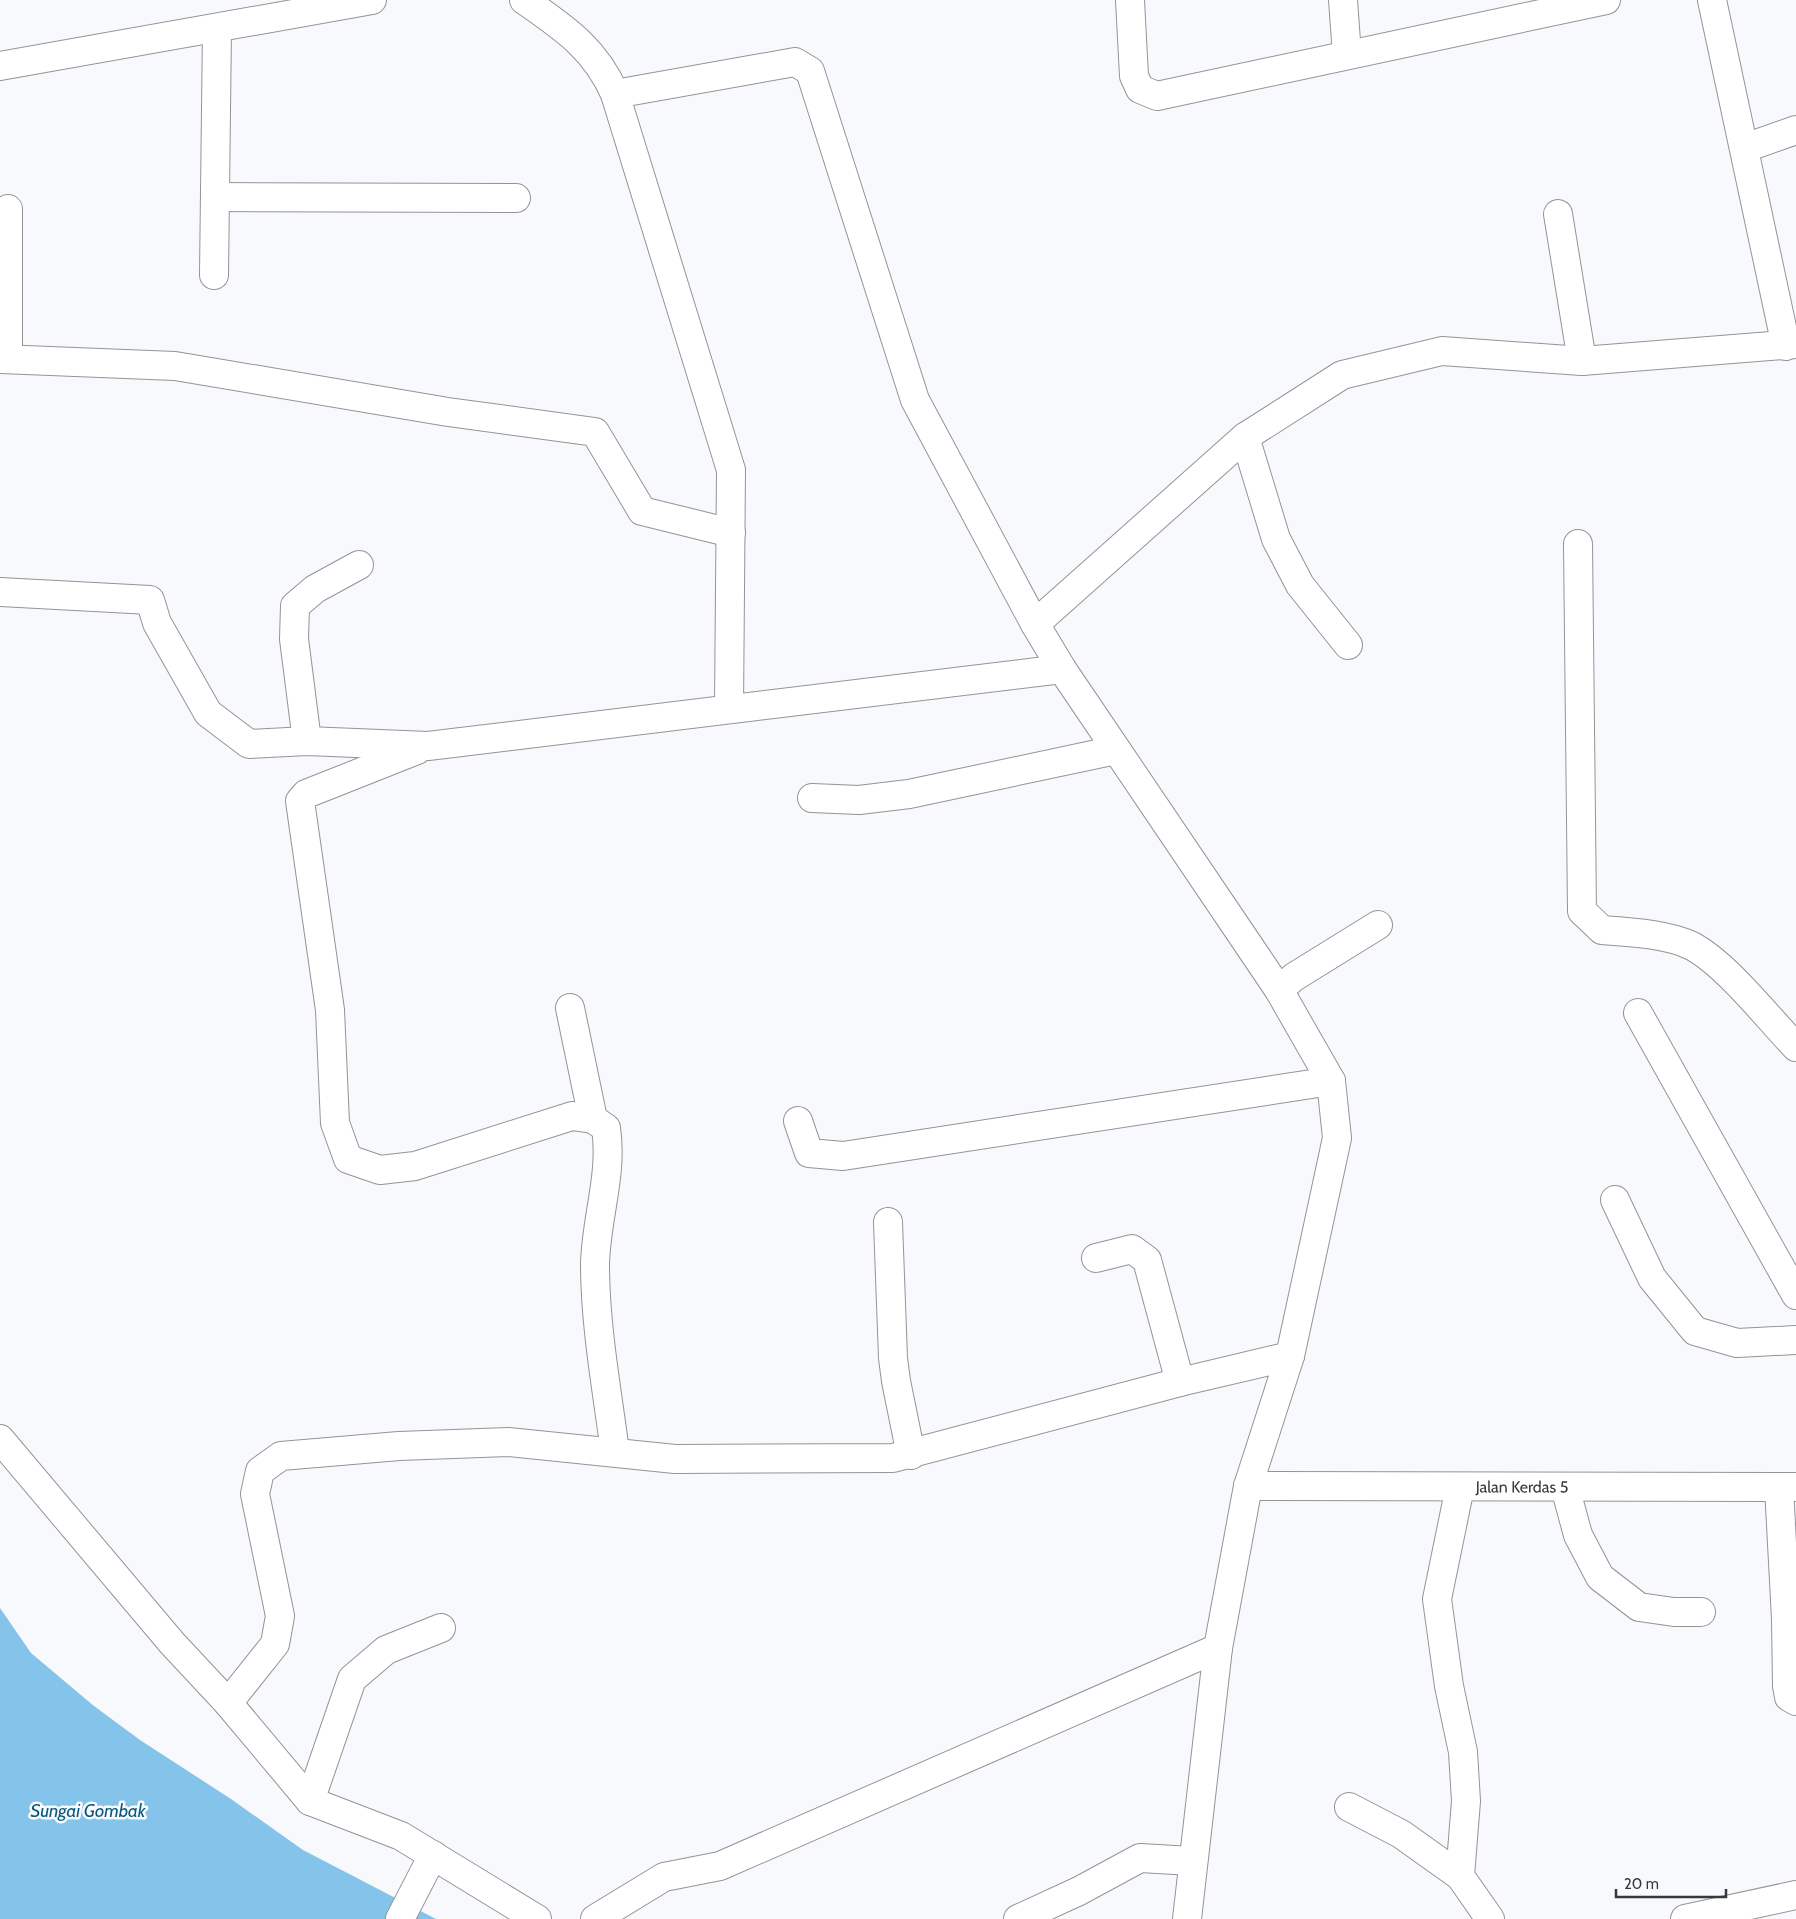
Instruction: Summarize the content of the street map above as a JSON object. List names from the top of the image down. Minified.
{"streets":{"street":["Jalan Kerdas 5"]},"water":["Sungai Gombak"],"scale_bar":"20 m"}
